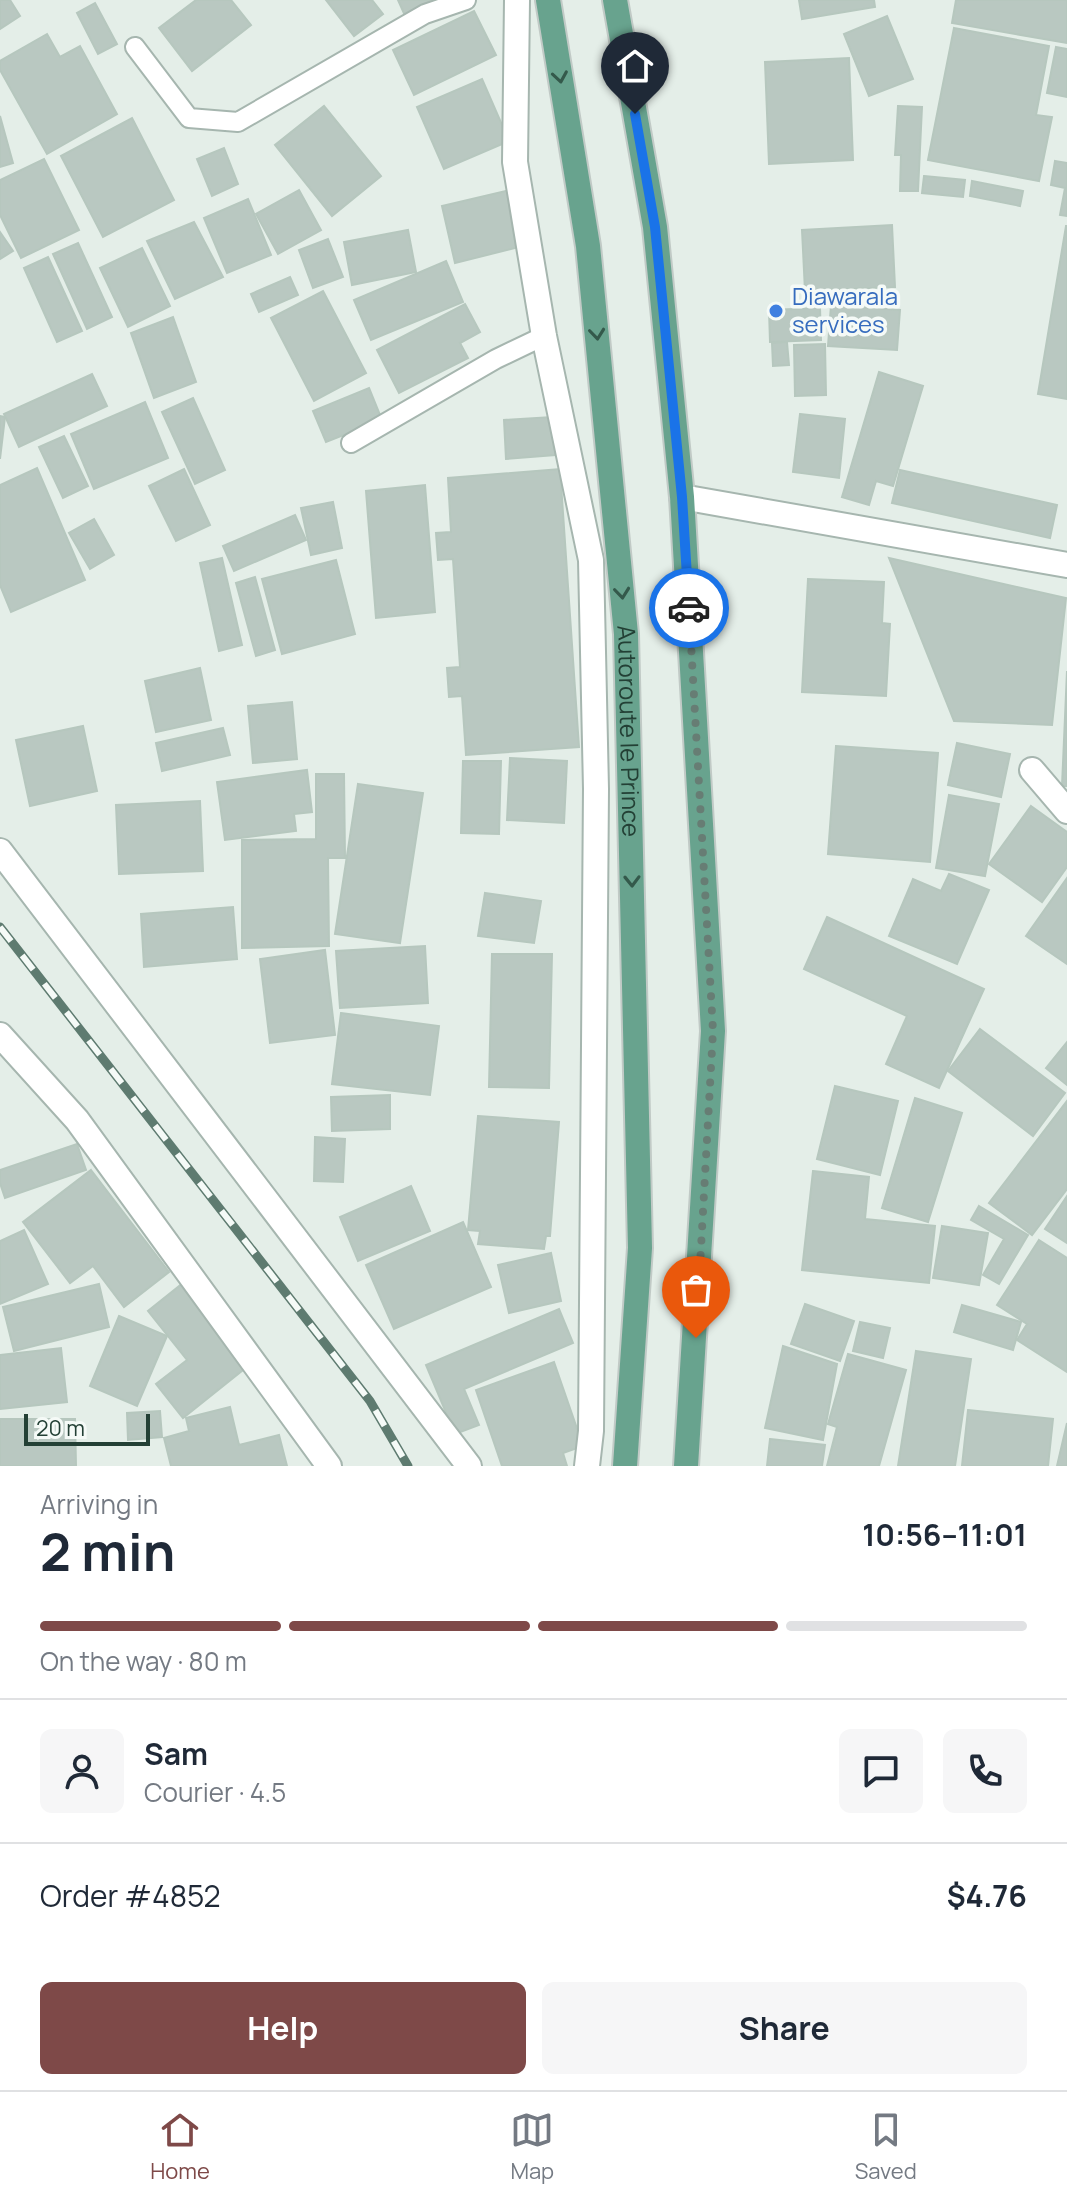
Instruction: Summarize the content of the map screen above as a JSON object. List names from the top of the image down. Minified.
{"streets":{"main road":["Autoroute le Prince"]},"places":["Diawarala services"],"scale_bar":"20 m","page":{"scale":"20 m","heading":["2 min","Arriving in","10:56–11:01"],"panel":["Sam","Courier · 4.5","Order #4852","$4.76"],"bar":"On the way · 80 m","buttons":["Help","Share"],"tabs":["Home","Map","Saved"]}}
